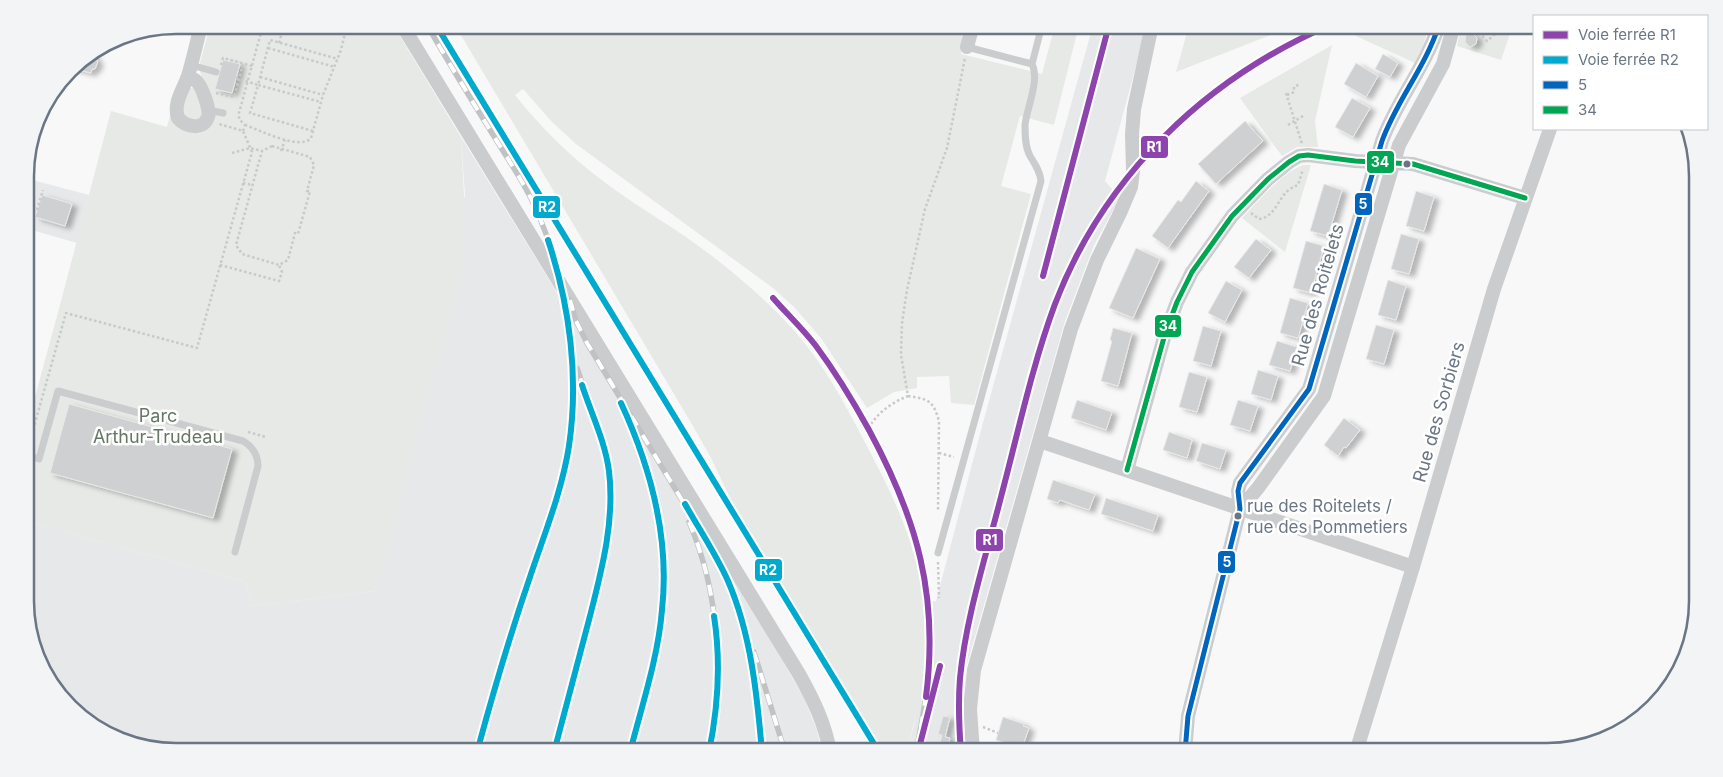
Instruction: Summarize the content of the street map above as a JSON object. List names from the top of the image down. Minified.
{"streets":{"street":["Rue des Roitelets","Rue des Sorbiers"]},"parks":["Parc Arthur-Trudeau"],"places":["rue des Roitelets / rue des Pommetiers"],"lines":["rail line R1","rail line R2","transit line 5","transit line 34"],"legend":["Voie ferrée R1","Voie ferrée R2","5","34"]}
